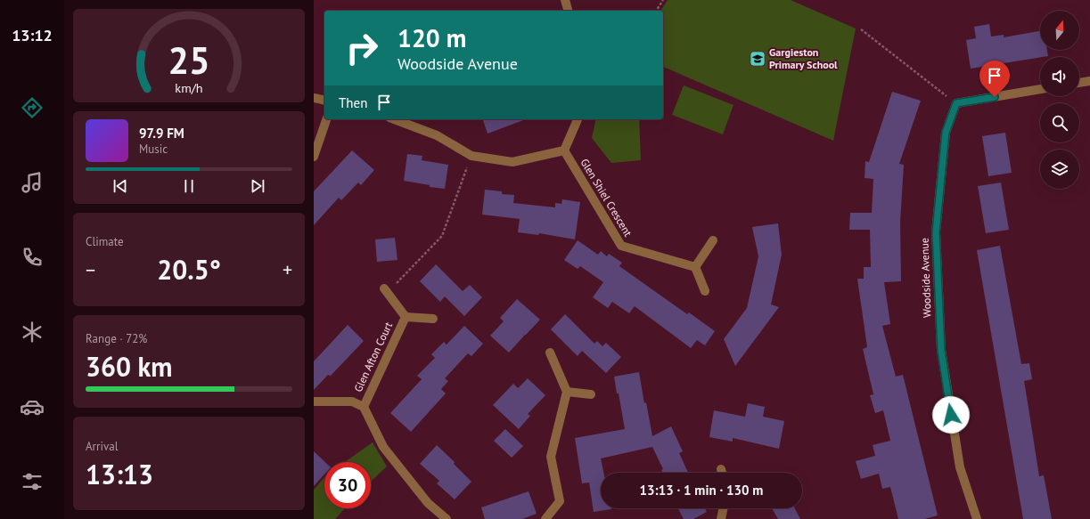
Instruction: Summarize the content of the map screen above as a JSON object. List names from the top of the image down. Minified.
{"streets":{"street":["Glen Shiel Crescent","Woodside Avenue","Glen Afton Court"]},"places":{"school or university":["Gargieston Primary School"]},"north":"top","page":{"tabs":"13:12","turn":["120 m","Woodside Avenue"],"then":"Then","song":["97.9 FM","Music"],"tile":["Climate",["Range · 72%","360 km"],["Arrival","13:13"]],"heat":["−","20.5°","+"],"limit":"30","trip":"13:13 · 1 min · 130 m","gauge":["25","km/h"]}}
